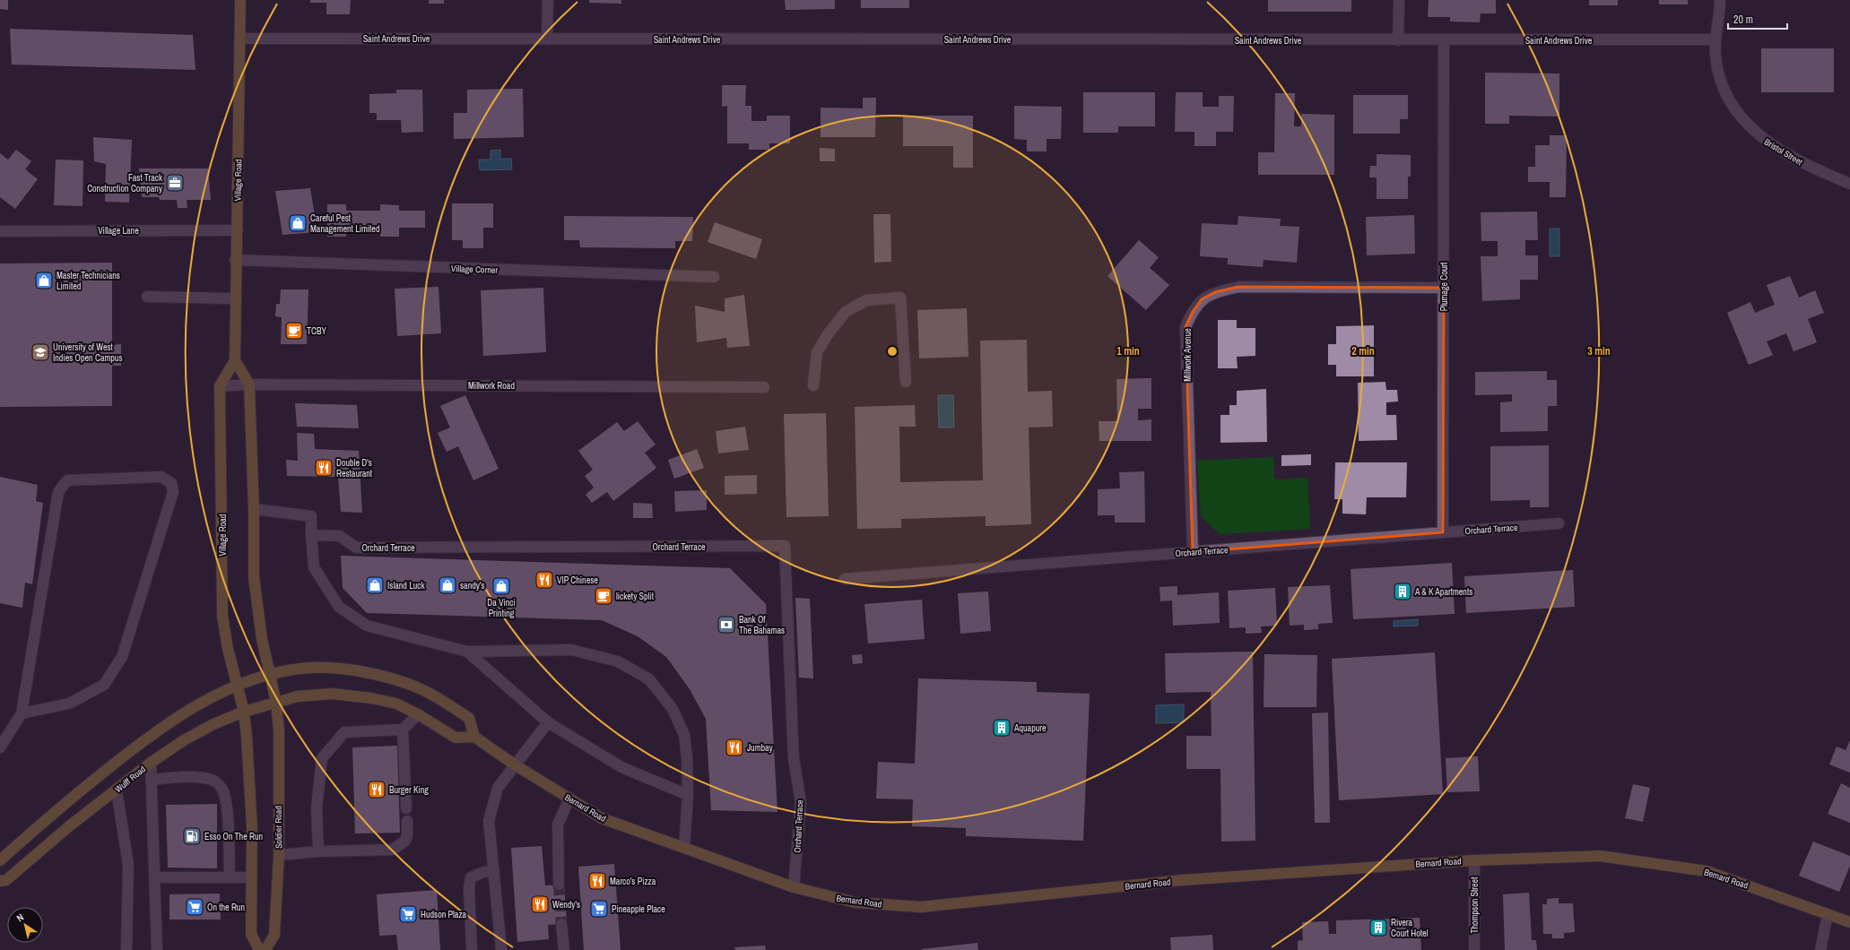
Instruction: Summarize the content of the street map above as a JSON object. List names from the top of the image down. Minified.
{"streets":{"main road":["Village Road","Wulff Road","Bernard Road","Soldier Road"],"street":["Saint Andrews Drive","Bristol Street","Village Lane","Village Corner","Plumage Court","Millwork Avenue","Millwork Road","Orchard Terrace","Thompson Street"]},"crossings":[["Saint Andrews Drive","Bristol Street"],["Saint Andrews Drive","Village Road"],["Saint Andrews Drive","Plumage Court"],["Village Road","Village Lane"],["Village Road","Village Corner"],["Village Road","Millwork Road"],["Village Road","Wulff Road"],["Plumage Court","Millwork Avenue"],["Plumage Court","Orchard Terrace"],["Millwork Avenue","Orchard Terrace"],["Orchard Terrace","Bernard Road"],["Wulff Road","Soldier Road"],["Bernard Road","Thompson Street"]],"places":{"office":["Fast Track Construction Company"],"shop":["Careful Pest Management Limited","Master Technicians Limited","Island Luck","sandy's","Da Vinci Printing"],"cafe":["TCBY","lickety Split"],"school or university":["University of West Indies Open Campus"],"restaurant":["Double D's Restaurant","VIP Chinese","Jumbay","Burger King","Marco's Pizza","Wendy's"],"building":["A & K Apartments","Aquapure","Rivera Court Hotel"],"bank":["Bank Of The Bahamas"],"fuel station":["Esso On The Run"],"supermarket":["On the Run","Pineapple Place","Hudson Plaza"]},"scale_bar":"20 m","north":"top left","rings":["1 min","2 min","3 min"]}
